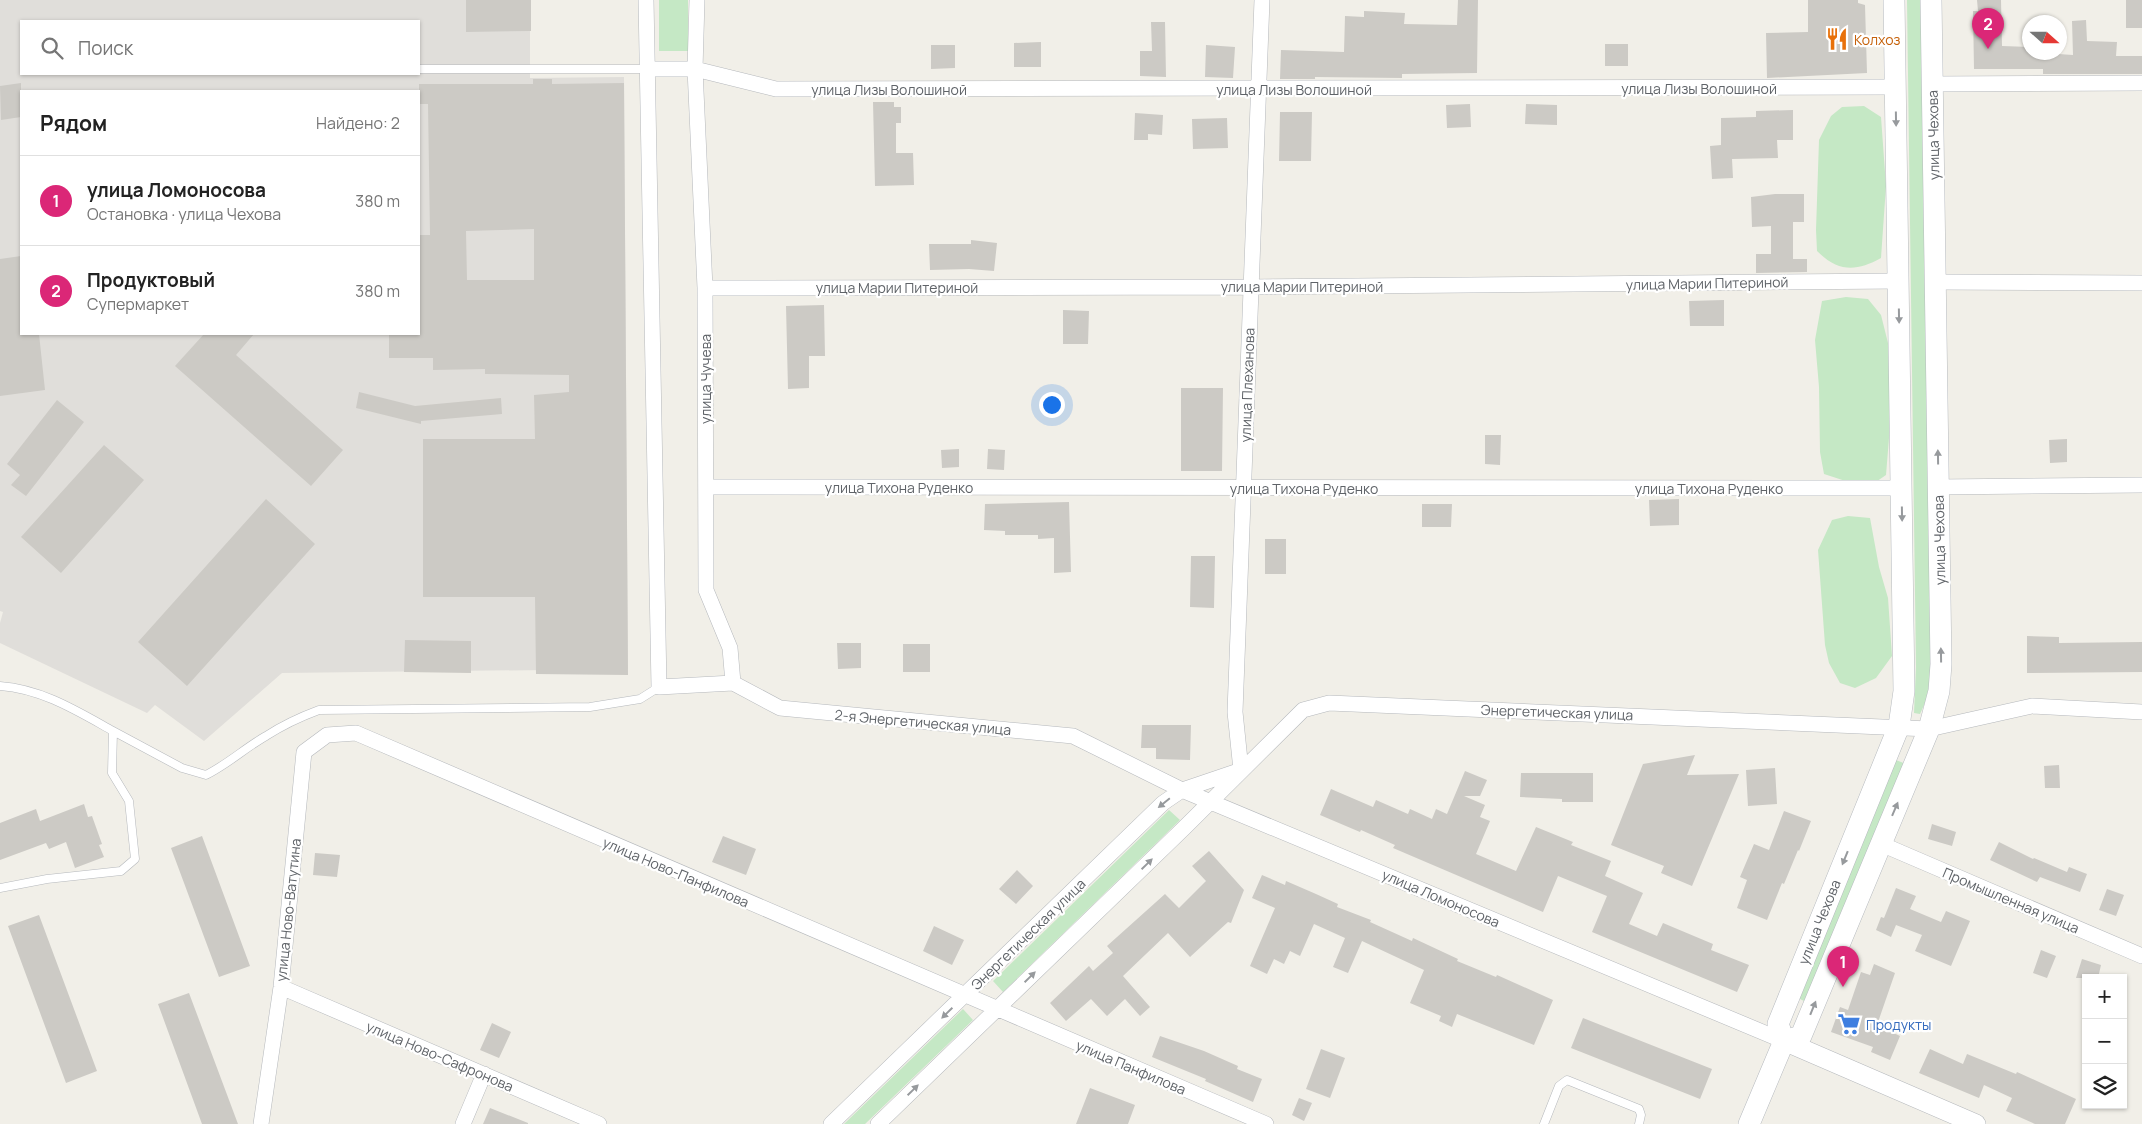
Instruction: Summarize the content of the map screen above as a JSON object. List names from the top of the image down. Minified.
{"streets":{"main road":["улица Чехова"],"street":["улица Лизы Волошиной","улица Марии Питериной","улица Чучева","улица Плеханова","улица Тихона Руденко","Энергетическая улица","2-я Энергетическая улица","улица Ново-Панфилова","улица Ломоносова","Промышленная улица","улица Ново-Ватутина","улица Ново-Сафронова","улица Панфилова"]},"crossings":[["улица Лизы Волошиной","улица Чехова"],["улица Лизы Волошиной","улица Чучева"],["улица Лизы Волошиной","улица Плеханова"],["улица Чехова","улица Марии Питериной"],["улица Чехова","улица Тихона Руденко"],["улица Чехова","Энергетическая улица"],["улица Чехова","улица Ломоносова"],["улица Чехова","Промышленная улица"],["улица Марии Питериной","улица Чучева"],["улица Марии Питериной","улица Плеханова"],["улица Чучева","улица Тихона Руденко"],["улица Чучева","2-я Энергетическая улица"],["улица Плеханова","улица Тихона Руденко"],["улица Плеханова","Энергетическая улица"],["Энергетическая улица","2-я Энергетическая улица"],["Энергетическая улица","улица Ново-Панфилова"],["Энергетическая улица","улица Ломоносова"],["Энергетическая улица","улица Панфилова"],["2-я Энергетическая улица","улица Ломоносова"],["улица Ново-Панфилова","улица Ново-Ватутина"],["улица Ново-Панфилова","улица Панфилова"],["улица Ново-Ватутина","улица Ново-Сафронова"]],"places":{"restaurant":["Колхоз"],"supermarket":["Продукты"]},"north":"right","page":{"pins":["2","1"],"search":"Поиск","heading":["Рядом","Найдено: 2"],"list":[{"mark":"1","name":"улица Ломоносова","note":"Остановка · улица Чехова","value":"380 m"},{"mark":"2","name":"Продуктовый","note":"Супермаркет","value":"380 m"}],"map_buttons":["+","−"]}}
